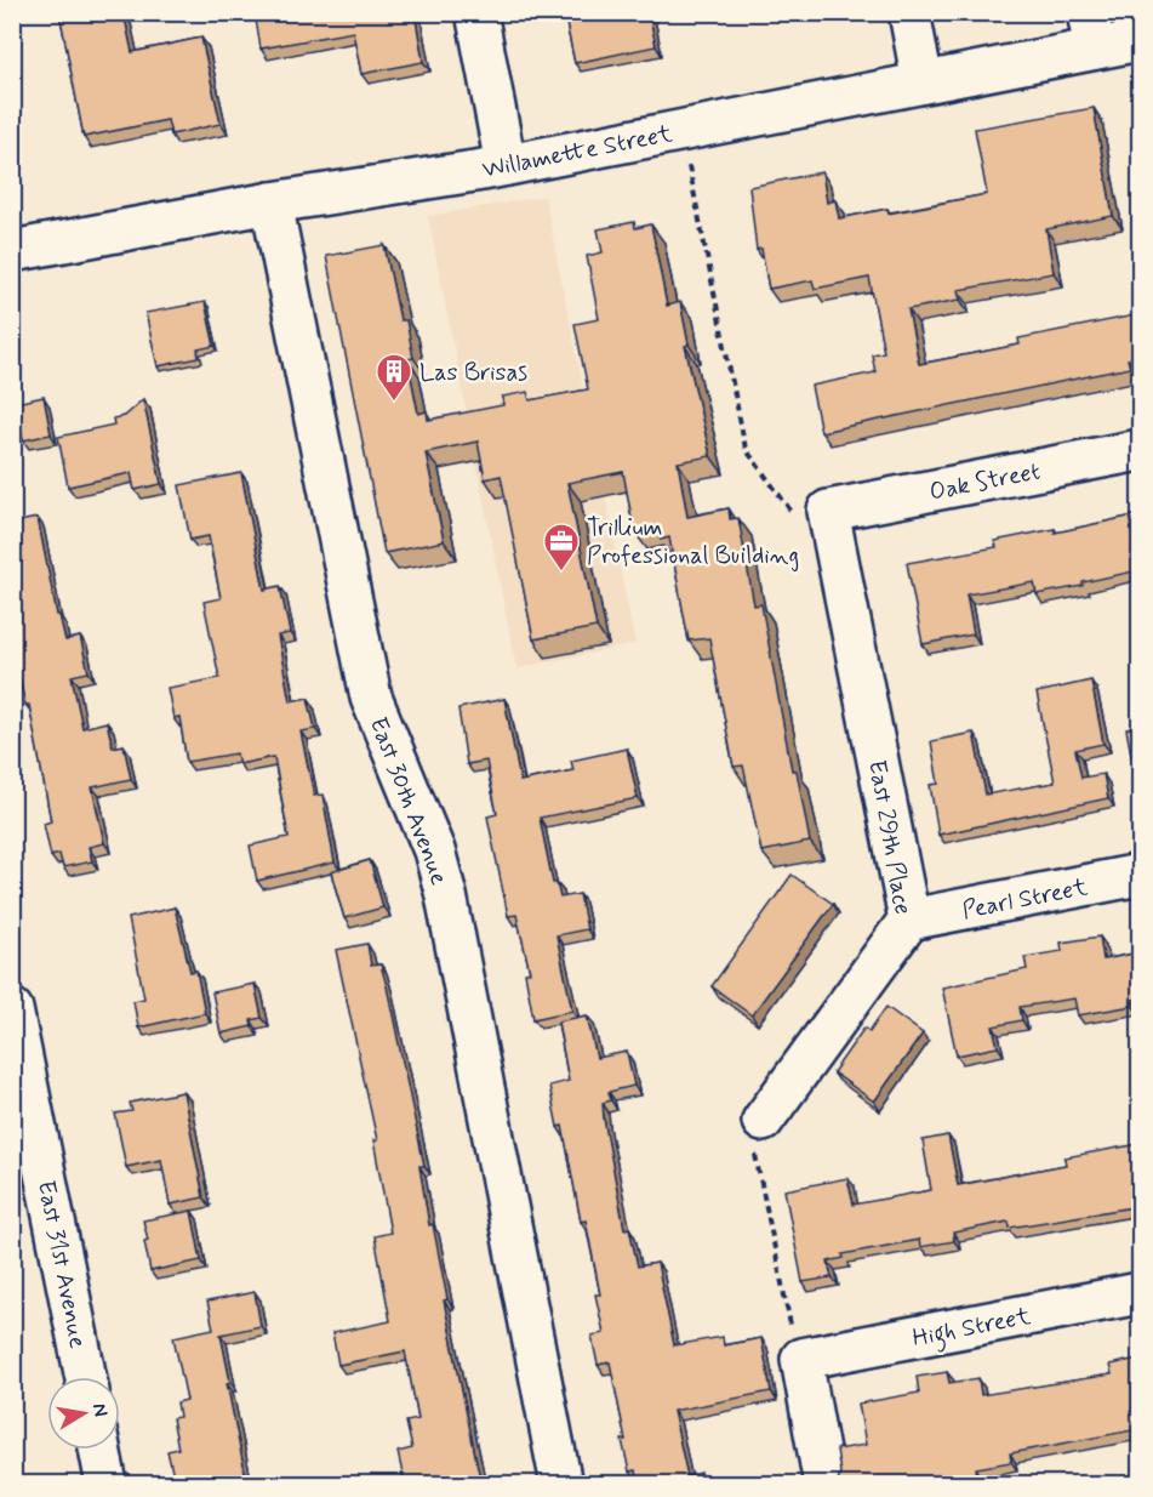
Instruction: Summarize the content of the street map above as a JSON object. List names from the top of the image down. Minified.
{"streets":{"street":["Willamette Street","Oak Street","East 30th Avenue","East 29th Place","Pearl Street","East 31st Avenue","High Street"]},"crossings":[["Willamette Street","East 30th Avenue"],["Oak Street","East 29th Place"],["East 29th Place","Pearl Street"]],"places":{"building":["Las Brisas"],"office":["Trillium Professional Building"]},"north":"right"}
